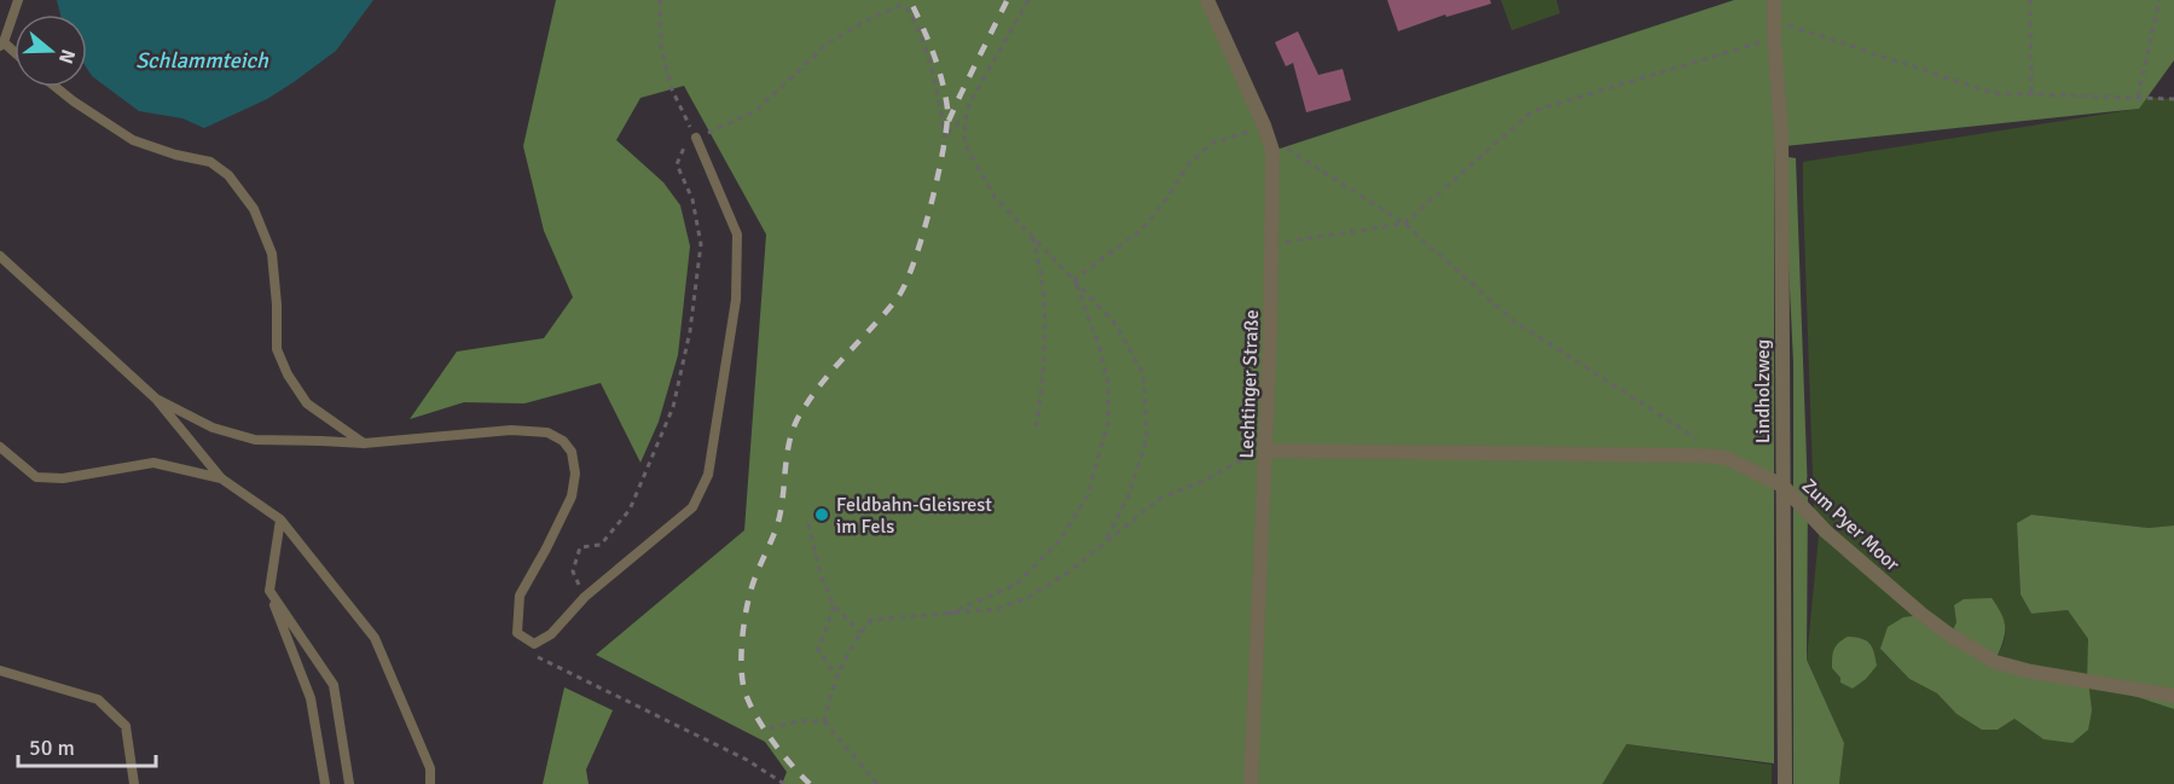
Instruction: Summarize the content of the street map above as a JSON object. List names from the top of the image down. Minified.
{"streets":{"street":["Lechtinger Straße","Lindholzweg","Zum Pyer Moor"]},"crossings":[["Lechtinger Straße","Zum Pyer Moor"],["Lindholzweg","Zum Pyer Moor"]],"water":["Schlammteich"],"places":["Feldbahn-Gleisrest im Fels"],"scale_bar":"50 m","north":"right"}
